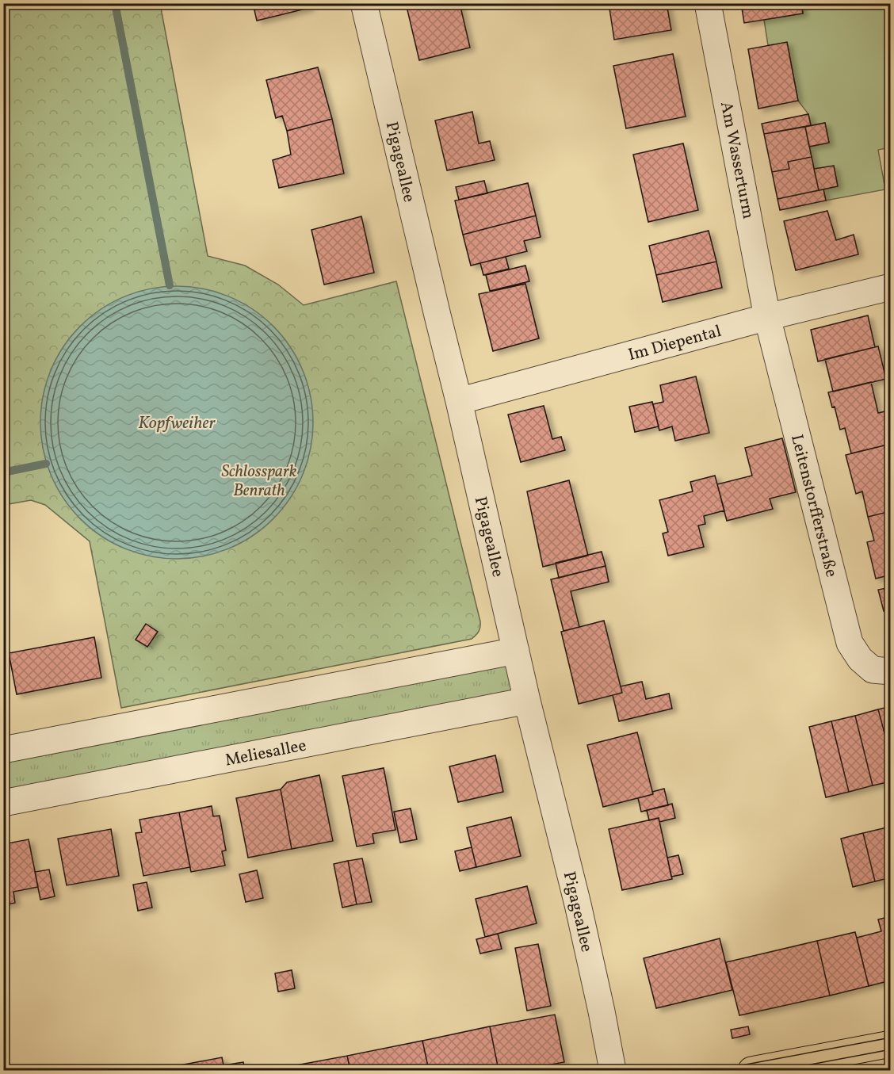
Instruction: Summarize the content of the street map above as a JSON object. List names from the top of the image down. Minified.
{"streets":{"street":["Am Wasserturm","Pigageallee","Im Diepental","Leitenstorfferstraße","Meliesallee"]},"crossings":[["Am Wasserturm","Im Diepental"],["Am Wasserturm","Leitenstorfferstraße"],["Pigageallee","Im Diepental"],["Pigageallee","Meliesallee"],["Im Diepental","Leitenstorfferstraße"]],"water":["Kopfweiher"],"parks":["Schlosspark Benrath"]}
